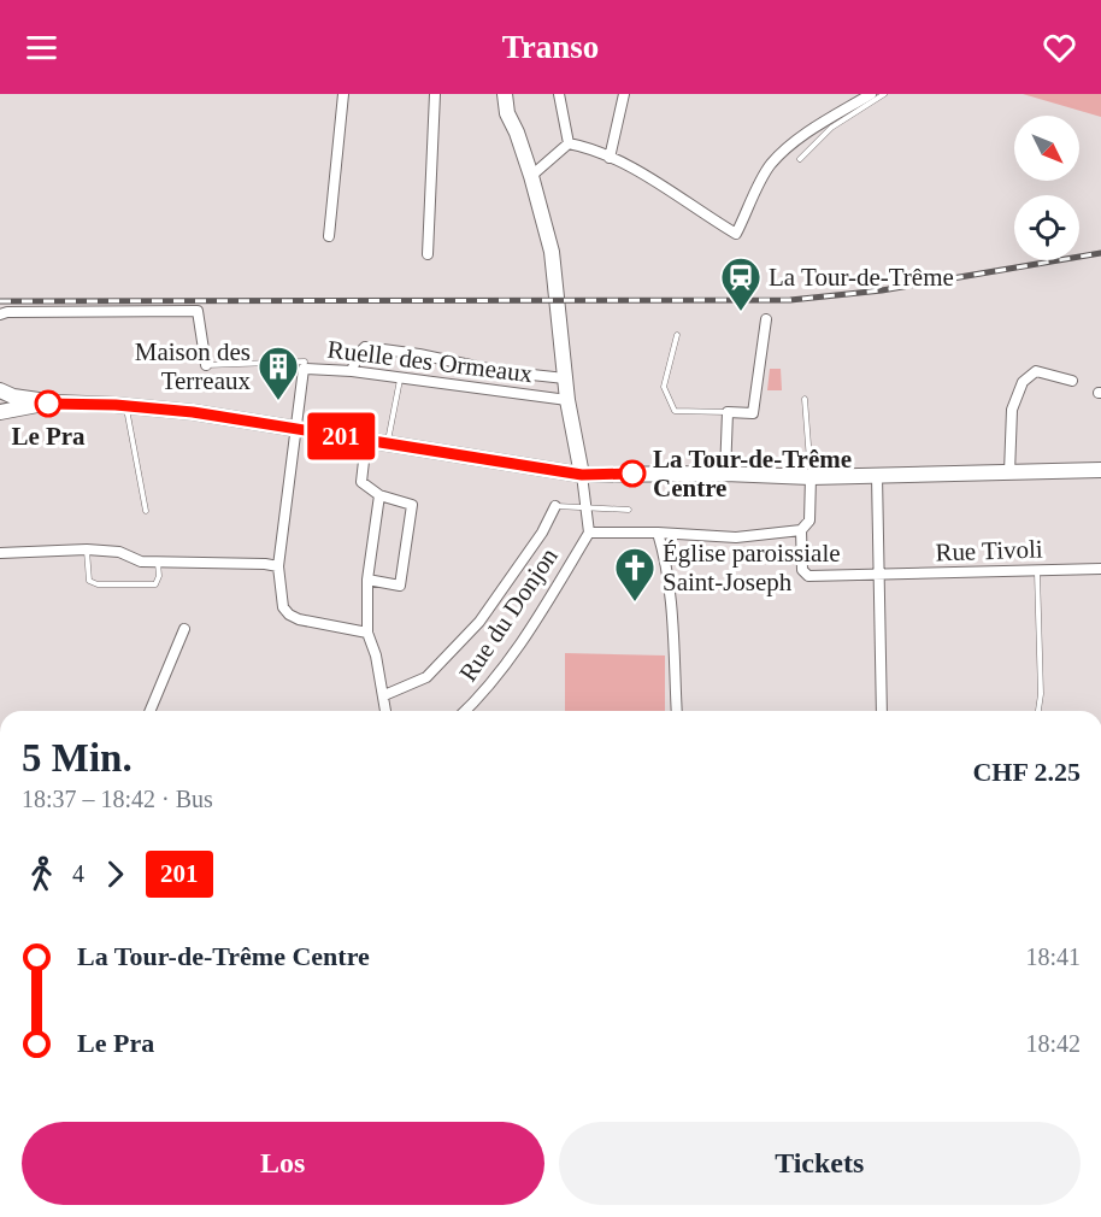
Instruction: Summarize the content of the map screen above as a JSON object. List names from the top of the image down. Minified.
{"streets":{"street":["Ruelle des Ormeaux","Rue Tivoli","Rue du Donjon"]},"places":{"station":["La Tour-de-Trême"],"building":["Maison des Terreaux"],"other":["Le Pra","La Tour-de-Trême Centre"],"church":["Église paroissiale Saint-Joseph"]},"lines":["bus line 201"],"north":"bottom right","page":{"header":"Transo","on_map":"201","heading":["5 Min.","18:37 – 18:42 · Bus","CHF 2.25"],"legs":["4","201"],"list":[{"name":"La Tour-de-Trême Centre","value":"18:41"},{"name":"Le Pra","value":"18:42"}],"buttons":["Los","Tickets"]}}
